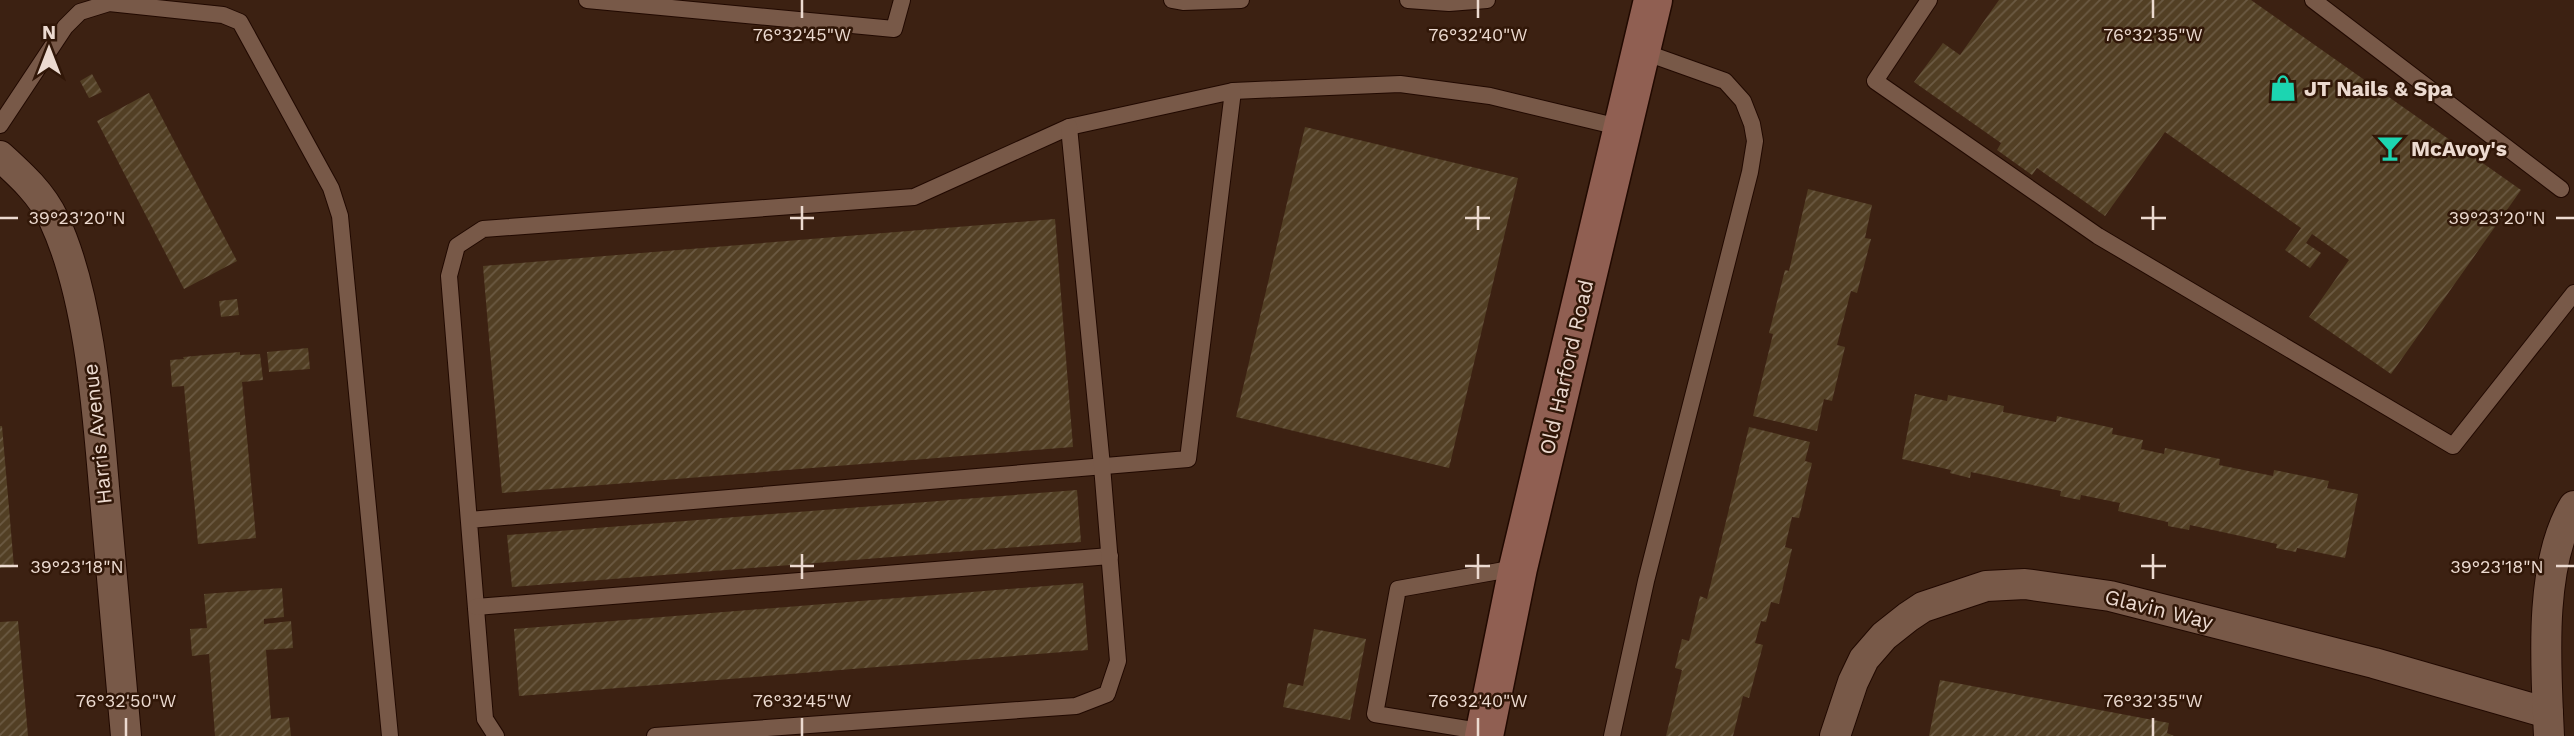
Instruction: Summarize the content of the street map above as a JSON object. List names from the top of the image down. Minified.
{"streets":{"street":["Old Harford Road","Harris Avenue","Glavin Way"]},"places":{"shop":["JT Nails & Spa"],"bar":["McAvoy's"]},"north":"top","coordinates":["76°32'45\"W","76°32'40\"W","76°32'35\"W","39°23'20\"N","39°23'18\"N","76°32'50\"W"]}
